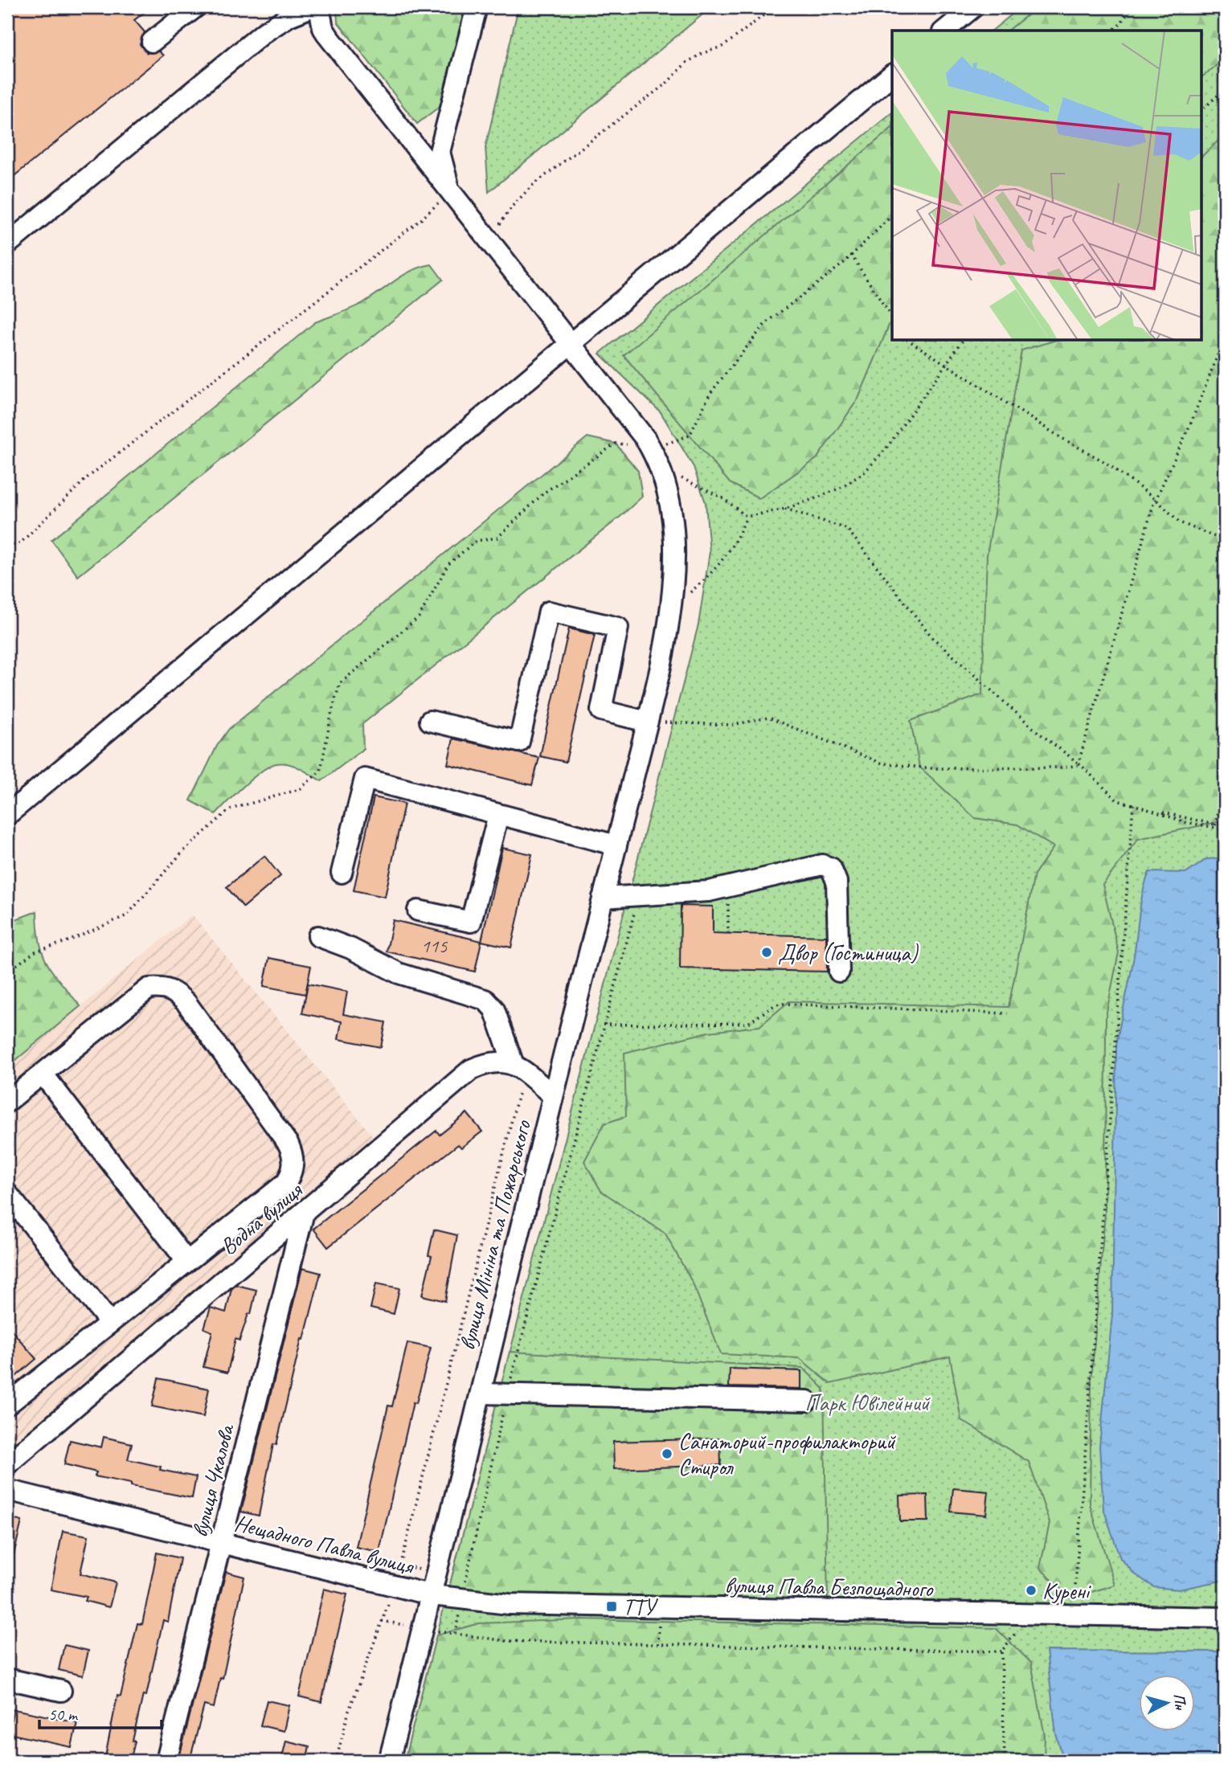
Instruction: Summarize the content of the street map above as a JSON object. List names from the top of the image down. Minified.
{"streets":{"street":["Водна вулиця","вулиця Мініна та Пожарського","вулиця Чкалова","Нещадного Павла вулиця","вулиця Павла Безпощадного"]},"crossings":[["Водна вулиця","вулиця Чкалова"],["вулиця Мініна та Пожарського","Нещадного Павла вулиця"],["вулиця Мініна та Пожарського","вулиця Павла Безпощадного"],["вулиця Чкалова","Нещадного Павла вулиця"],["Нещадного Павла вулиця","вулиця Павла Безпощадного"]],"parks":["Парк Ювілейний"],"places":{"other":["Двор (Гостиница)","Санаторий-профилакторий Стирол","Курені"],"transit":["ТТУ"]},"house_numbers":["115"],"scale_bar":"50 m","north":"right"}
